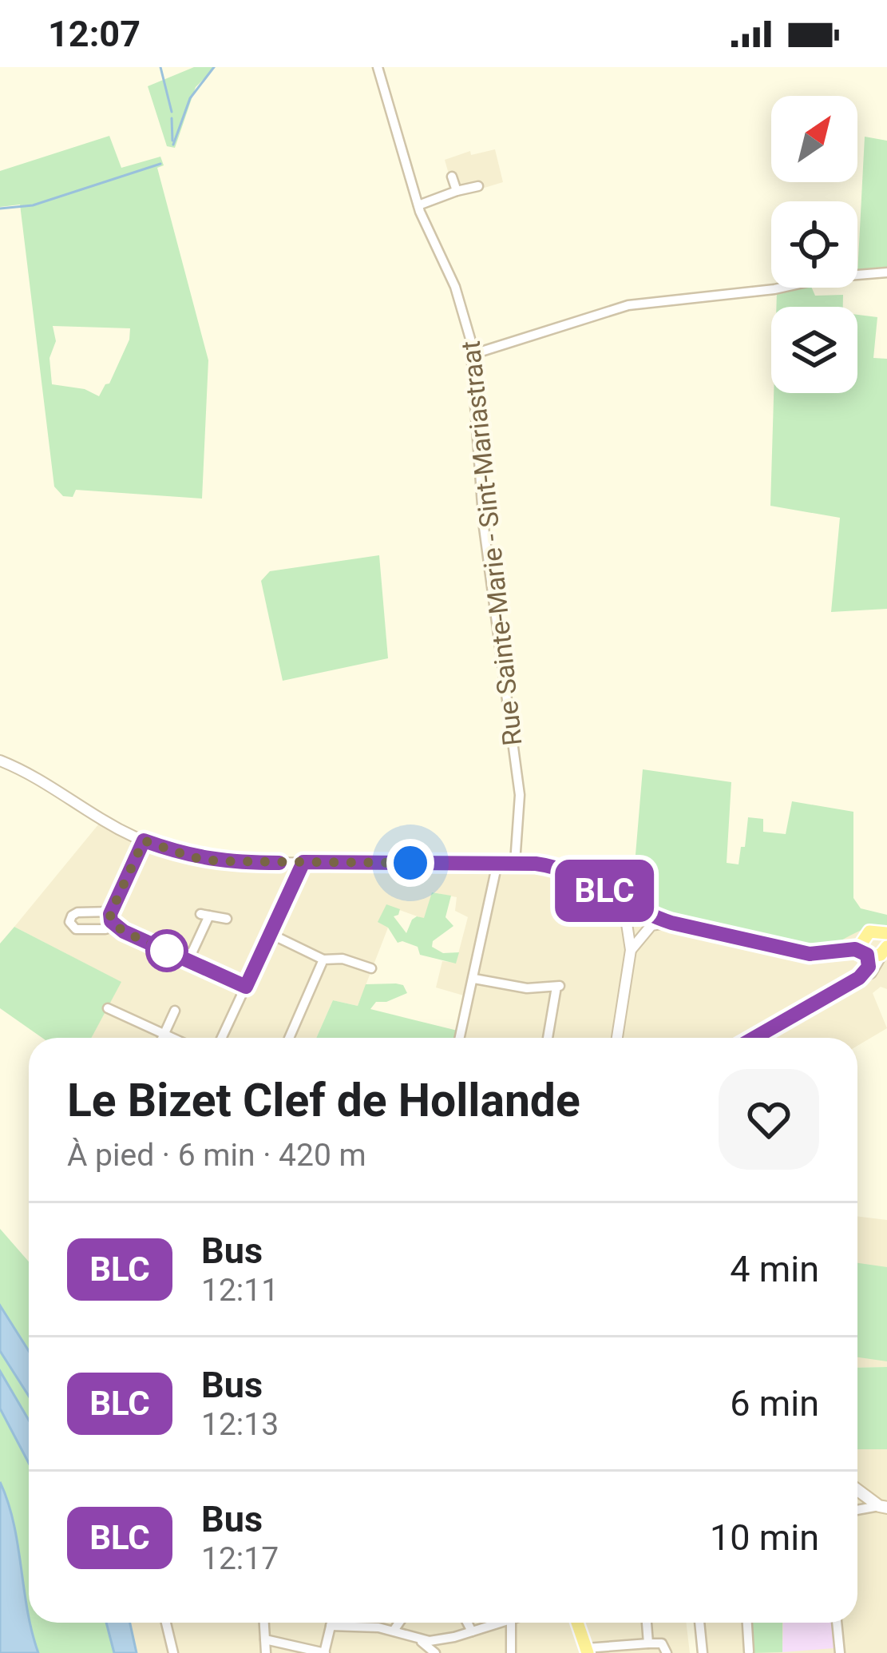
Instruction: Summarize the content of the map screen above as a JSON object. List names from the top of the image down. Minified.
{"streets":{"street":["Rue Sainte-Marie - Sint-Mariastraat"]},"lines":["bus line BLC"],"north":"top right","page":{"status":"12:07","on_map":"BLC","heading":["Le Bizet Clef de Hollande","À pied · 6 min · 420 m"],"list":[{"mark":"BLC","name":"Bus","note":"12:11","value":"4 min"},{"mark":"BLC","name":"Bus","note":"12:13","value":"6 min"},{"mark":"BLC","name":"Bus","note":"12:17","value":"10 min"}]}}
